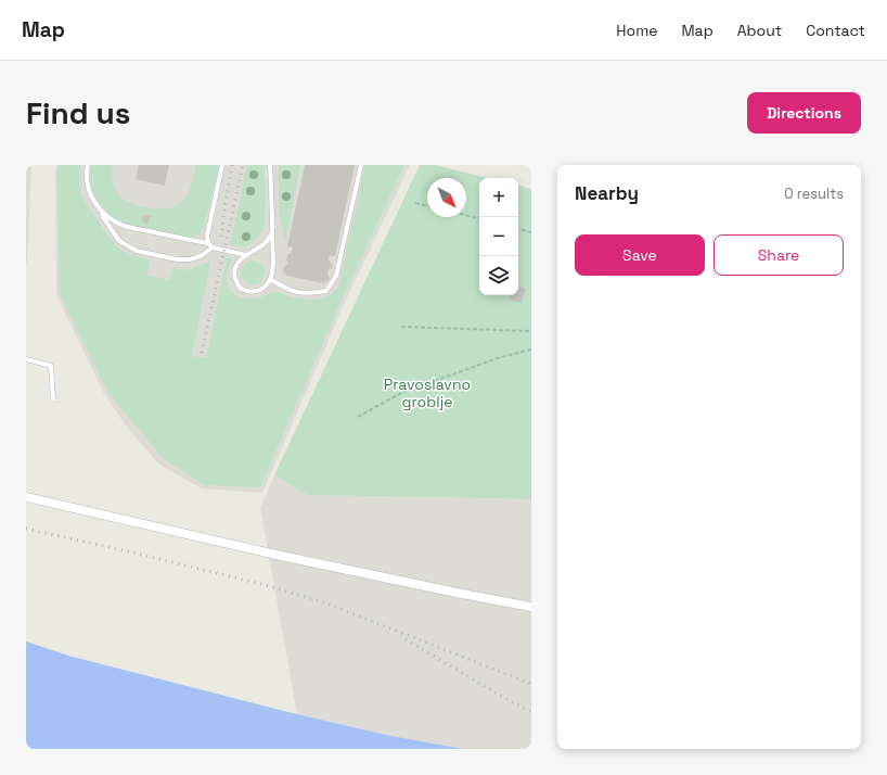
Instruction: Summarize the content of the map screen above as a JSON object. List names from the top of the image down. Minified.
{"parks":["Pravoslavno groblje"],"north":"bottom right","page":{"header":"Map","nav":["Home","Map","About","Contact"],"buttons":["Directions",["Save","Share"]],"title":"Find us","heading":["Nearby","0 results"],"map_buttons":["+","−"]}}
